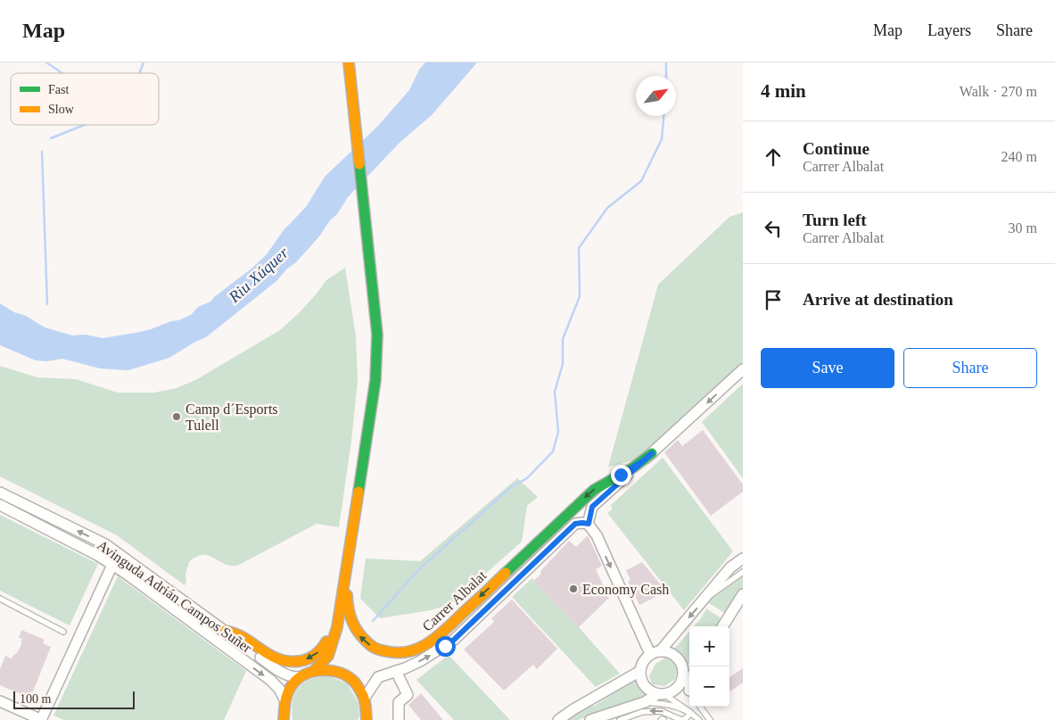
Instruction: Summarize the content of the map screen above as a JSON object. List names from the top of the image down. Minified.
{"streets":{"main road":["Carrer Albalat"],"street":["Avinguda Adrián Campos Suñer"]},"water":["Riu Xúquer"],"places":["Camp d´Esports Tulell","Economy Cash"],"legend":["Fast","Slow"],"scale_bar":"100 m","north":"top right","page":{"header":"Map","nav":["Map","Layers","Share"],"heading":["4 min","Walk · 270 m"],"list":[["Continue","Carrer Albalat","240 m"],["Turn left","Carrer Albalat","30 m"],"Arrive at destination"],"buttons":["Save","Share"],"map_buttons":["+","−"],"scale":"100 m"}}
